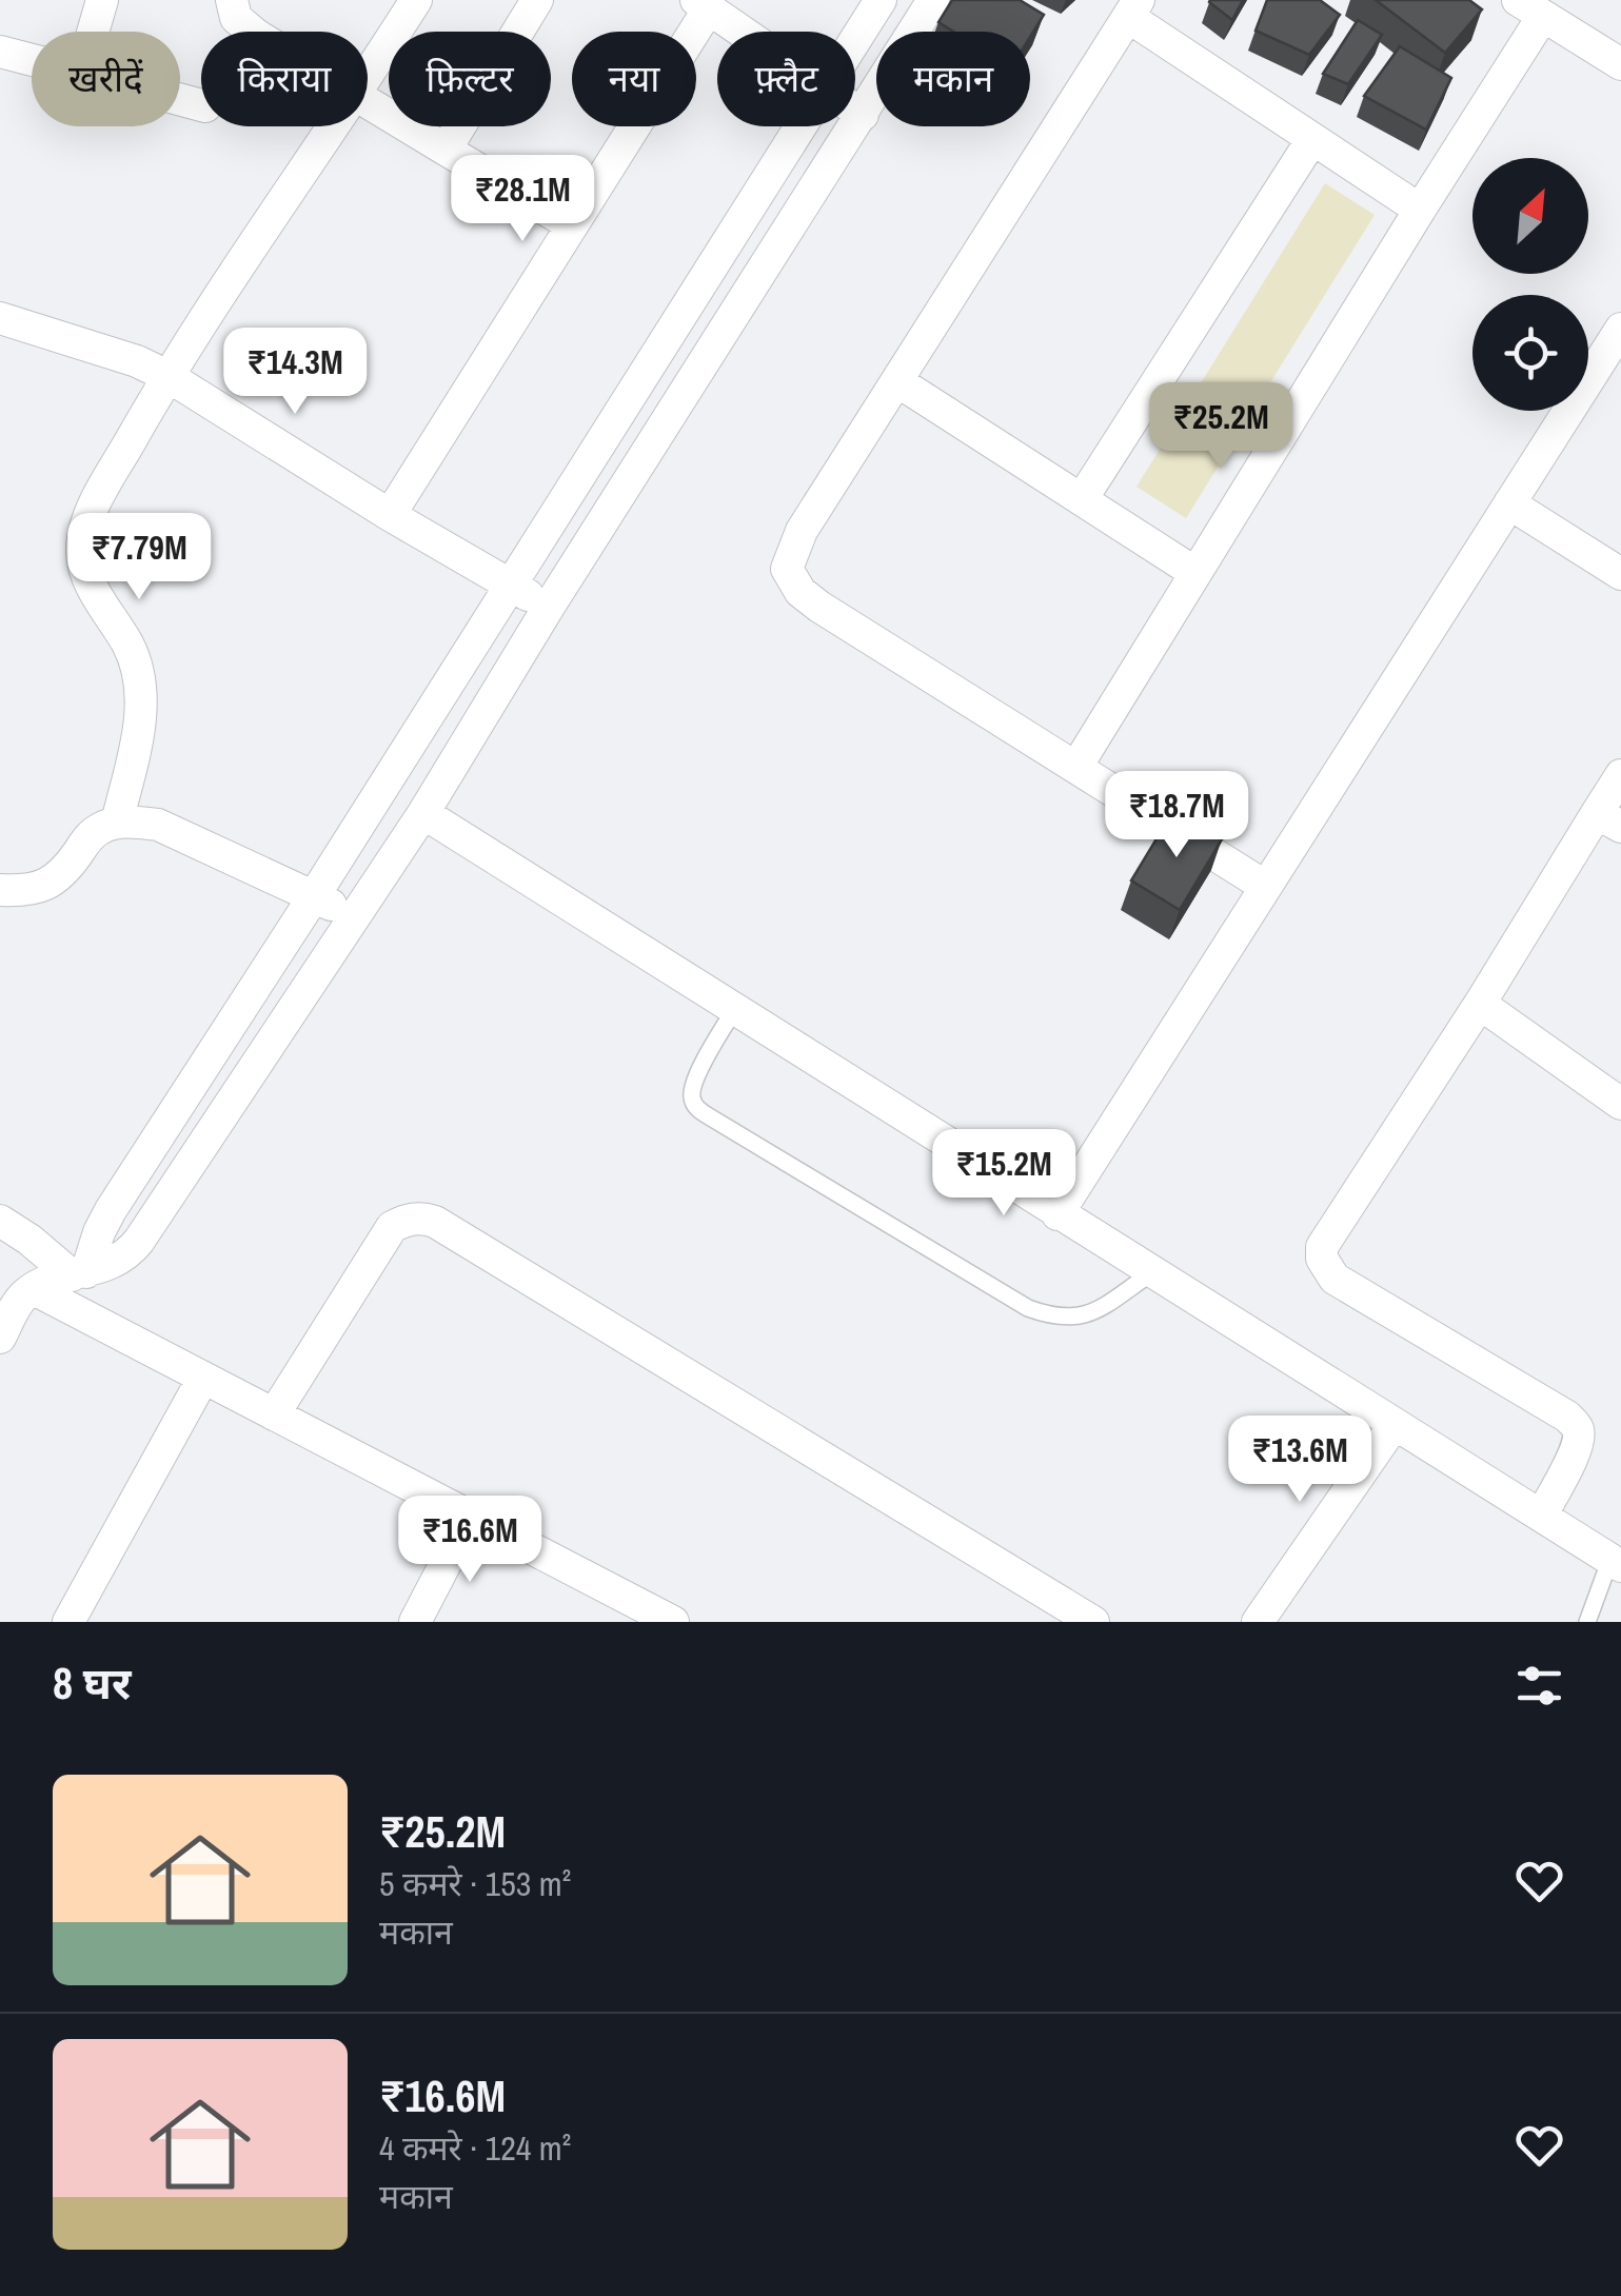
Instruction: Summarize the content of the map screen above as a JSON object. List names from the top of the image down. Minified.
{"north":"top right","page":{"chip":["खरीदें","किराया","फ़िल्टर","नया","फ़्लैट","मकान"],"price":["₹28.1M","₹14.3M","₹25.2M","₹7.79M","₹18.7M","₹15.2M","₹13.6M","₹16.6M"],"heading":"8 घर","list":[{"name":"₹25.2M","note":"5 कमरे · 153 m² · मकान"},{"name":"₹16.6M","note":"4 कमरे · 124 m² · मकान"}]}}
